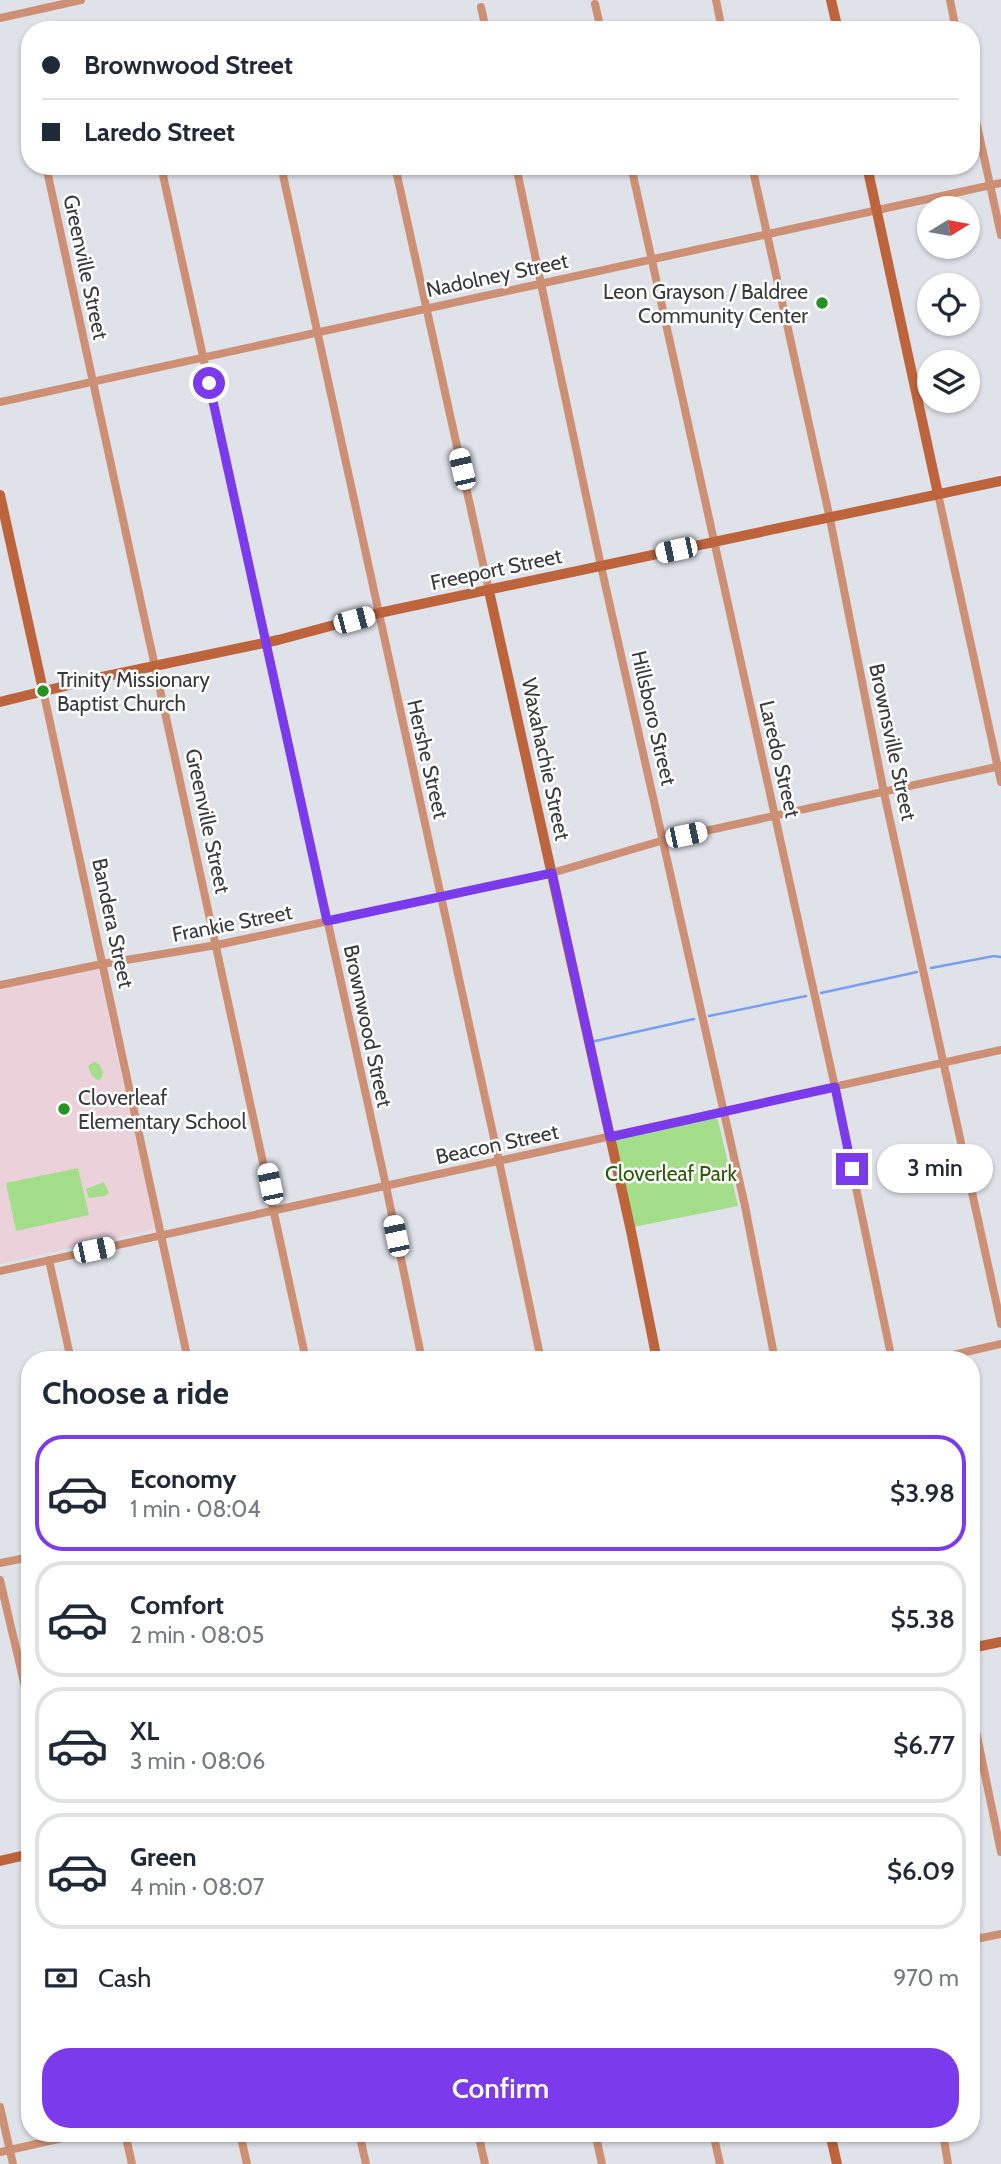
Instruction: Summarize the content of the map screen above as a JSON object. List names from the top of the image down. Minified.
{"streets":{"street":["Greenville Street","Nadolney Street","Freeport Street","Hillsboro Street","Brownsville Street","Hershe Street","Waxahachie Street","Laredo Street","Bandera Street","Frankie Street","Brownwood Street","Beacon Street"]},"crossings":[["Greenville Street","Nadolney Street"],["Greenville Street","Freeport Street"],["Greenville Street","Frankie Street"],["Greenville Street","Beacon Street"],["Nadolney Street","Hillsboro Street"],["Nadolney Street","Brownsville Street"],["Nadolney Street","Hershe Street"],["Nadolney Street","Waxahachie Street"],["Nadolney Street","Laredo Street"],["Nadolney Street","Brownwood Street"],["Freeport Street","Hillsboro Street"],["Freeport Street","Brownsville Street"],["Freeport Street","Hershe Street"],["Freeport Street","Waxahachie Street"],["Freeport Street","Laredo Street"],["Freeport Street","Bandera Street"],["Freeport Street","Brownwood Street"],["Hillsboro Street","Frankie Street"],["Hillsboro Street","Beacon Street"],["Brownsville Street","Frankie Street"],["Brownsville Street","Beacon Street"],["Hershe Street","Frankie Street"],["Hershe Street","Beacon Street"],["Waxahachie Street","Frankie Street"],["Waxahachie Street","Beacon Street"],["Laredo Street","Frankie Street"],["Laredo Street","Beacon Street"],["Bandera Street","Frankie Street"],["Bandera Street","Beacon Street"],["Frankie Street","Brownwood Street"],["Brownwood Street","Beacon Street"]],"parks":["Cloverleaf Park"],"places":["Leon Grayson / Baldree Community Center","Trinity Missionary Baptist Church","Cloverleaf Elementary School"],"north":"right","page":{"banner":["Brownwood Street","Laredo Street"],"bubble":"3 min","heading":"Choose a ride","list":[{"name":"Economy","note":"1 min · 08:04","value":"$3.98"},{"name":"Comfort","note":"2 min · 08:05","value":"$5.38"},{"name":"XL","note":"3 min · 08:06","value":"$6.77"},{"name":"Green","note":"4 min · 08:07","value":"$6.09"}],"pay":["Cash","970 m"],"buttons":"Confirm"}}
